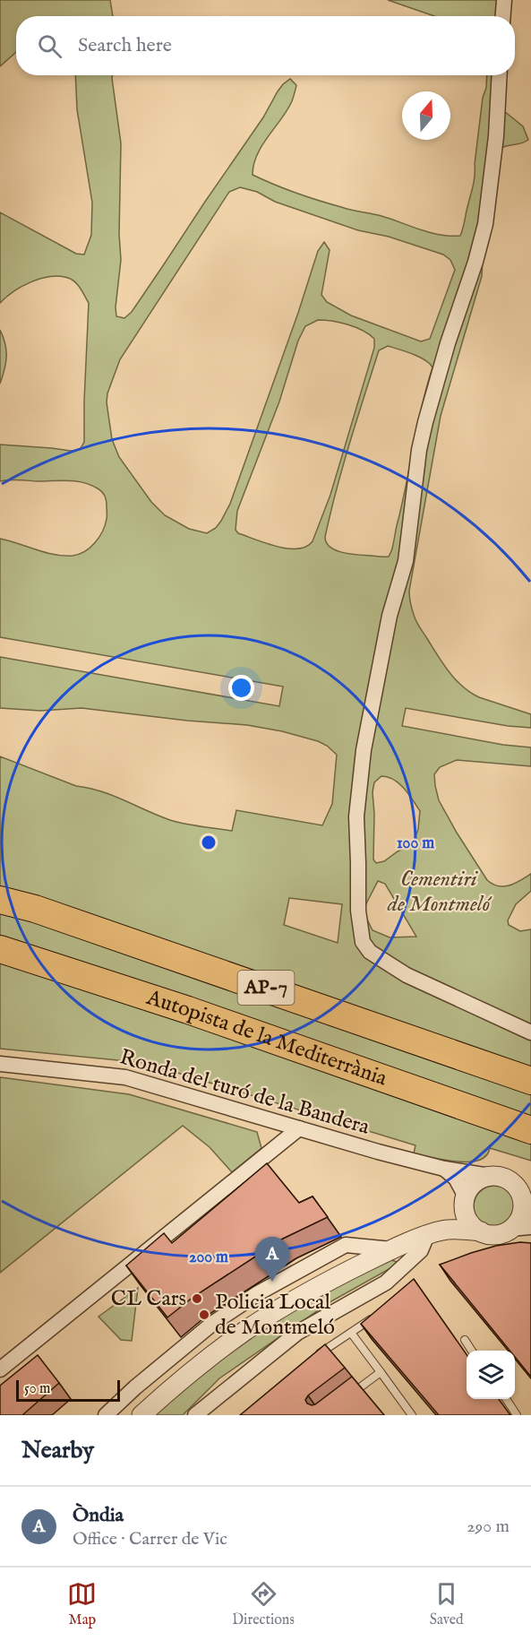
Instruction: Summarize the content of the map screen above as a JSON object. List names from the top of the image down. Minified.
{"streets":{"highway":["AP-7","Autopista de la Mediterrània"],"street":["Ronda del turó de la Bandera"]},"parks":["Cementiri de Montmeló"],"places":["CL Cars","Policia Local de Montmeló"],"scale_bar":"50 m","north":"top","page":{"search":"Search here","pins":"A","scale":"50 m","heading":"Nearby","list":[{"mark":"A","name":"Òndia","note":"Office · Carrer de Vic","value":"290 m"}],"nav":["Map","Directions","Saved"]},"rings":["100 m","200 m"]}
